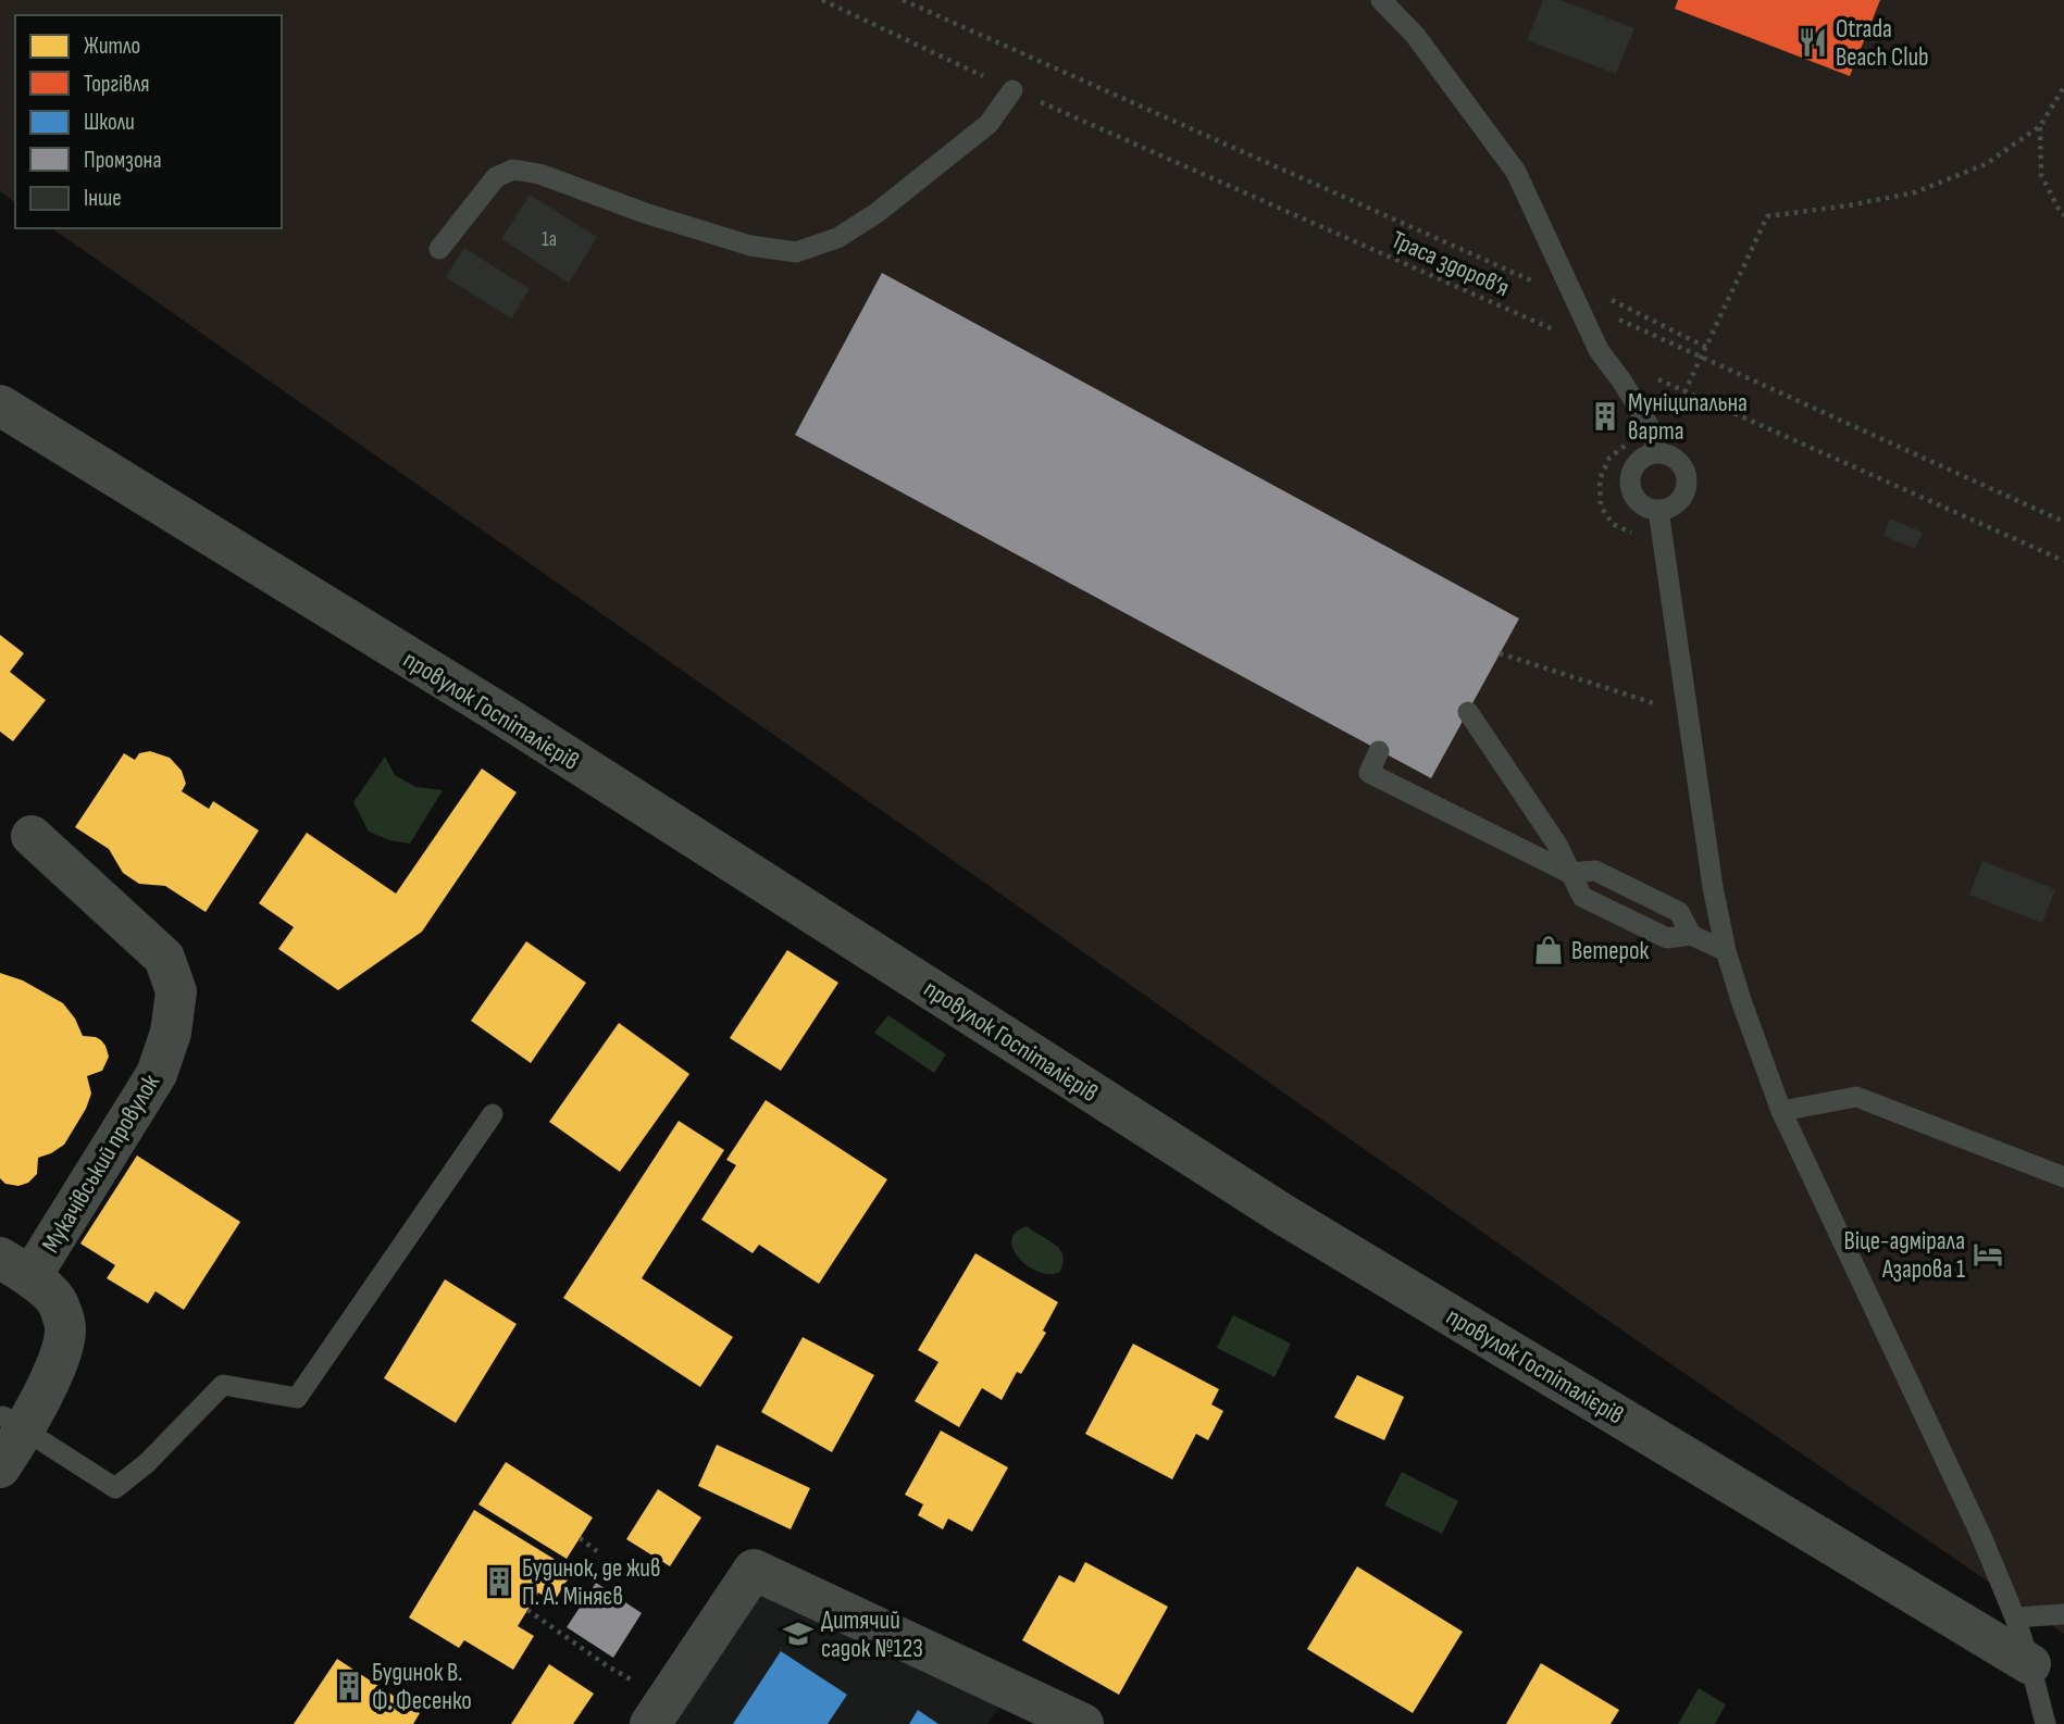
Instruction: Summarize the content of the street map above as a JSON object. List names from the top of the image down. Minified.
{"streets":{"street":["провулок Госпіталієрів","Мукачівський провулок"],"path":["Траса здоров’я"]},"places":{"restaurant":["Otrada Beach Club"],"building":["Муніципальна варта","Будинок, де жив П. А. Міняєв","Будинок В. Ф. Фесенко"],"shop":["Ветерок"],"hotel":["Віце-адмірала Азарова 1"],"school or university":["Дитячий садок №123"]},"house_numbers":["1а"],"legend":["Житло","Торгівля","Школи","Промзона","Інше"]}
